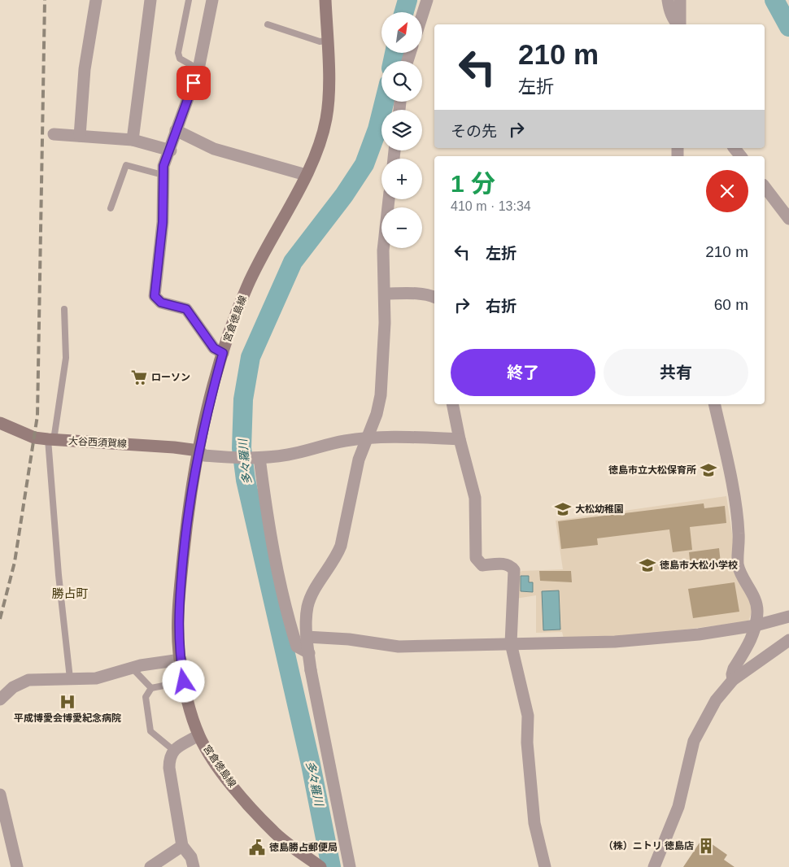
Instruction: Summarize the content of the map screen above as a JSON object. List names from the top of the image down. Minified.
{"streets":{"main road":["宮倉徳島線","大谷西須賀線"]},"crossings":[["宮倉徳島線","大谷西須賀線"]],"districts":["勝占町"],"water":["多々羅川"],"places":{"supermarket":["ローソン"],"school or university":["徳島市立大松保育所","大松幼稚園","徳島市大松小学校"],"hospital":["平成博愛会博愛紀念病院"],"building":["（株）ニトリ 徳島店"],"public building":["徳島勝占郵便局"]},"north":"top right","page":{"map_buttons":["+","−"],"turn":["210 m","左折"],"then":"その先","heading":["1 分","410 m · 13:34"],"list":[{"name":"左折","value":"210 m"},{"name":"右折","value":"60 m"}],"buttons":["終了","共有"]}}
